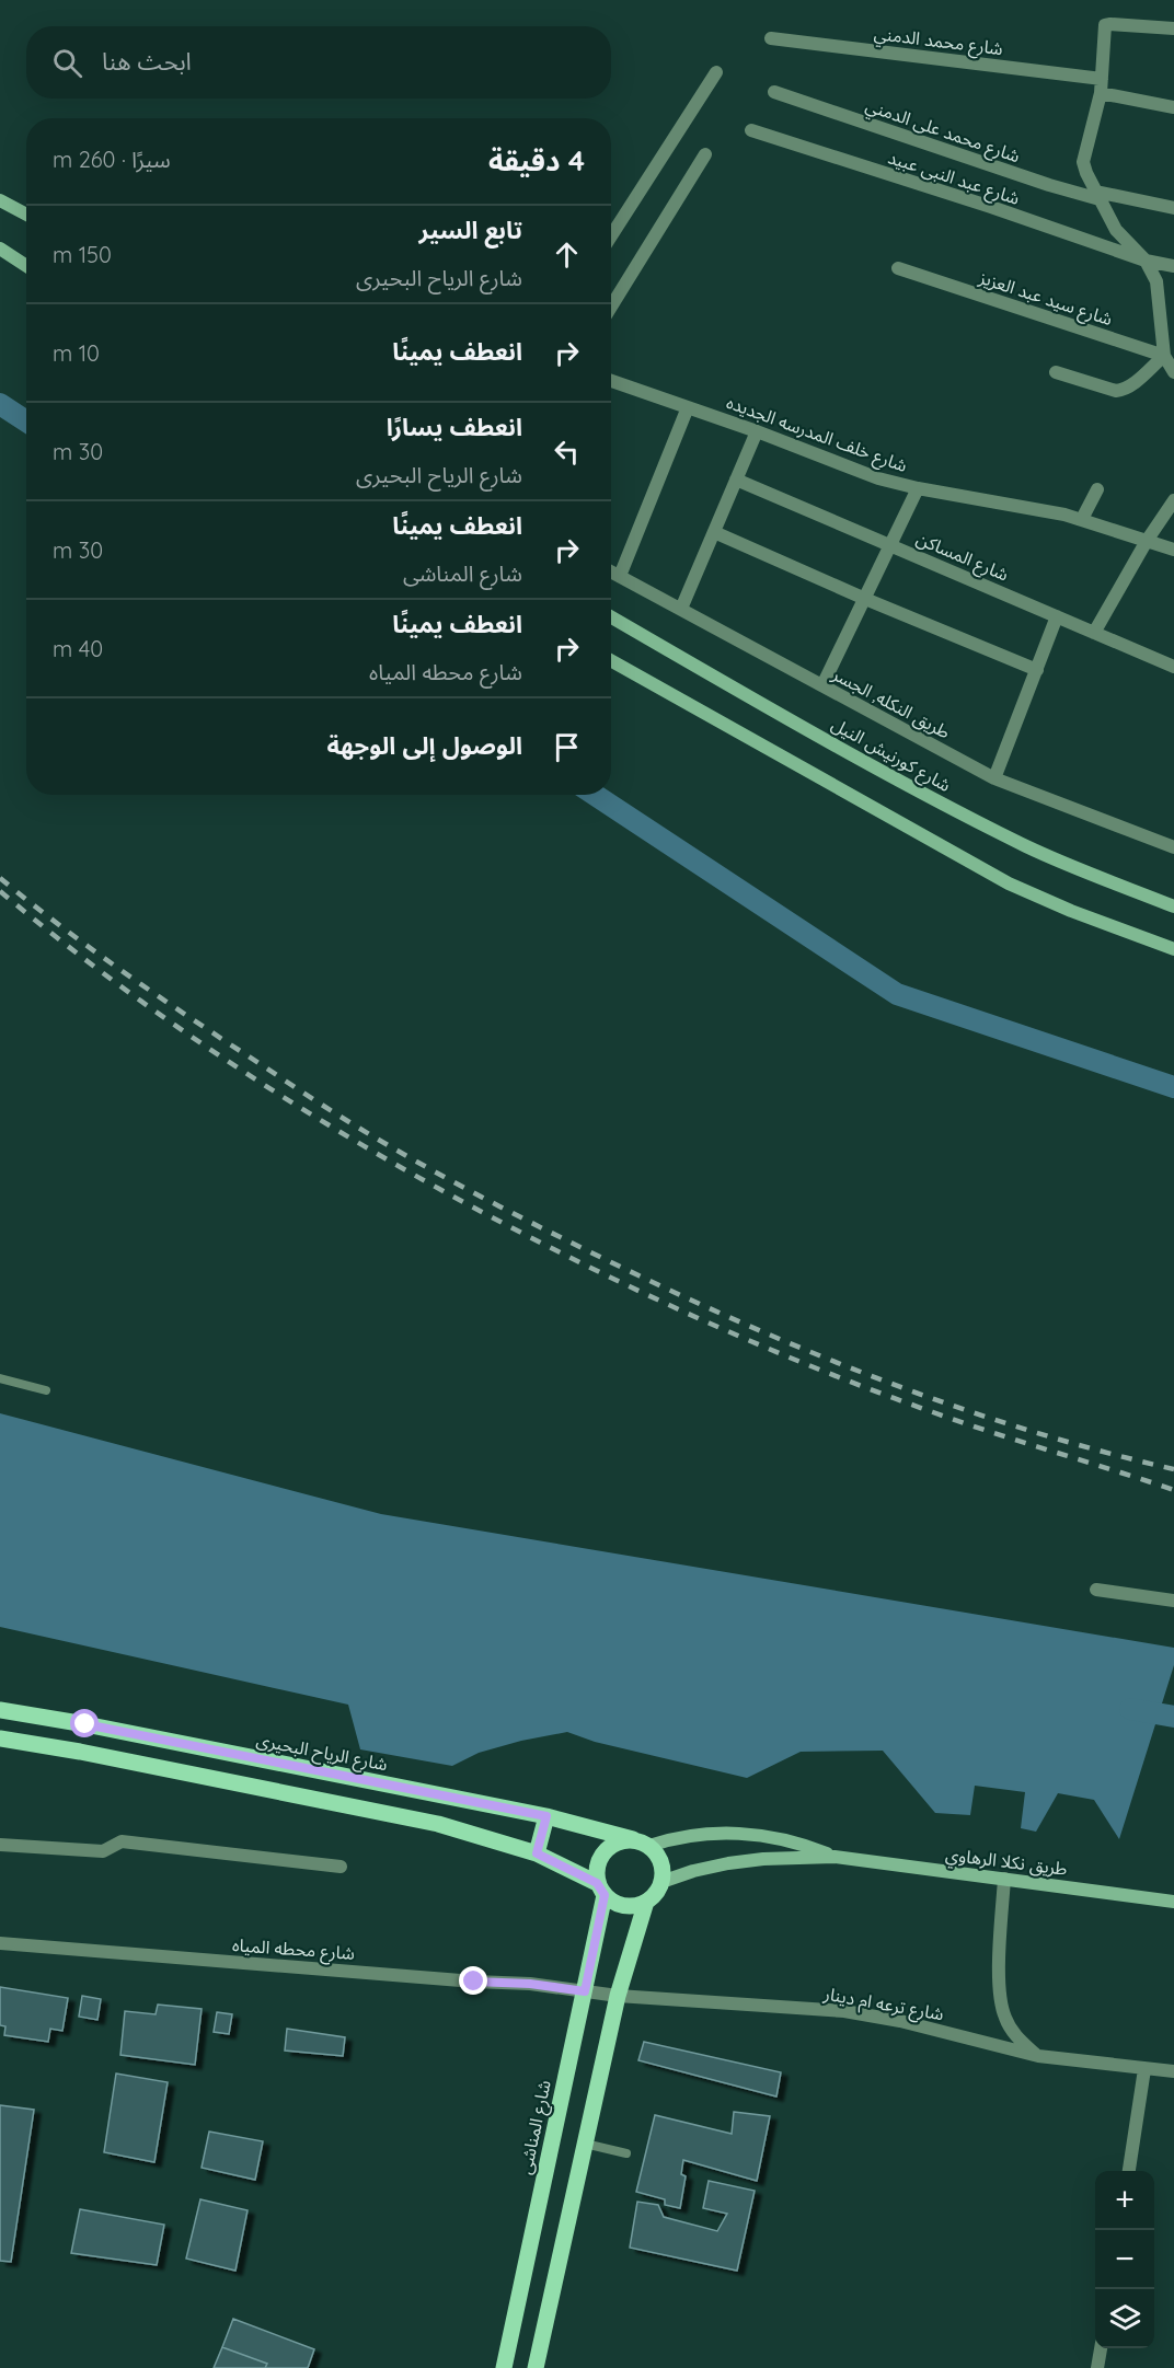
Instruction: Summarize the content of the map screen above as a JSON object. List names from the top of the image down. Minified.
{"streets":{"main road":["شارع كورنيش النيل","شارع الرياح البحيرى","طريق نكلا الرهاوي","شارع المناشى"],"street":["شارع محمد الدمني","شارع محمد على الدمني","شارع عبد النبى عبيد","شارع سيد عبد العزيز","شارع خلف المدرسه الجديده","شارع المساكن","طريق النكله, الجسر","شارع محطه المياه","شارع ترعه ام دينار"]},"crossings":[["شارع الرياح البحيرى","طريق نكلا الرهاوي"],["شارع الرياح البحيرى","شارع المناشى"],["طريق نكلا الرهاوي","شارع المناشى"],["شارع محطه المياه","شارع ترعه ام دينار"],["شارع محطه المياه","شارع المناشى"],["شارع ترعه ام دينار","شارع المناشى"]],"page":{"search":"ابحث هنا","heading":["4 دقيقة","سيرًا · 260 m"],"list":[["تابع السير","شارع الرياح البحيرى","150 m"],["انعطف يمينًا","10 m"],["انعطف يسارًا","شارع الرياح البحيرى","30 m"],["انعطف يمينًا","شارع المناشى","30 m"],["انعطف يمينًا","شارع محطه المياه","40 m"],"الوصول إلى الوجهة"],"map_buttons":["+","−"]}}
